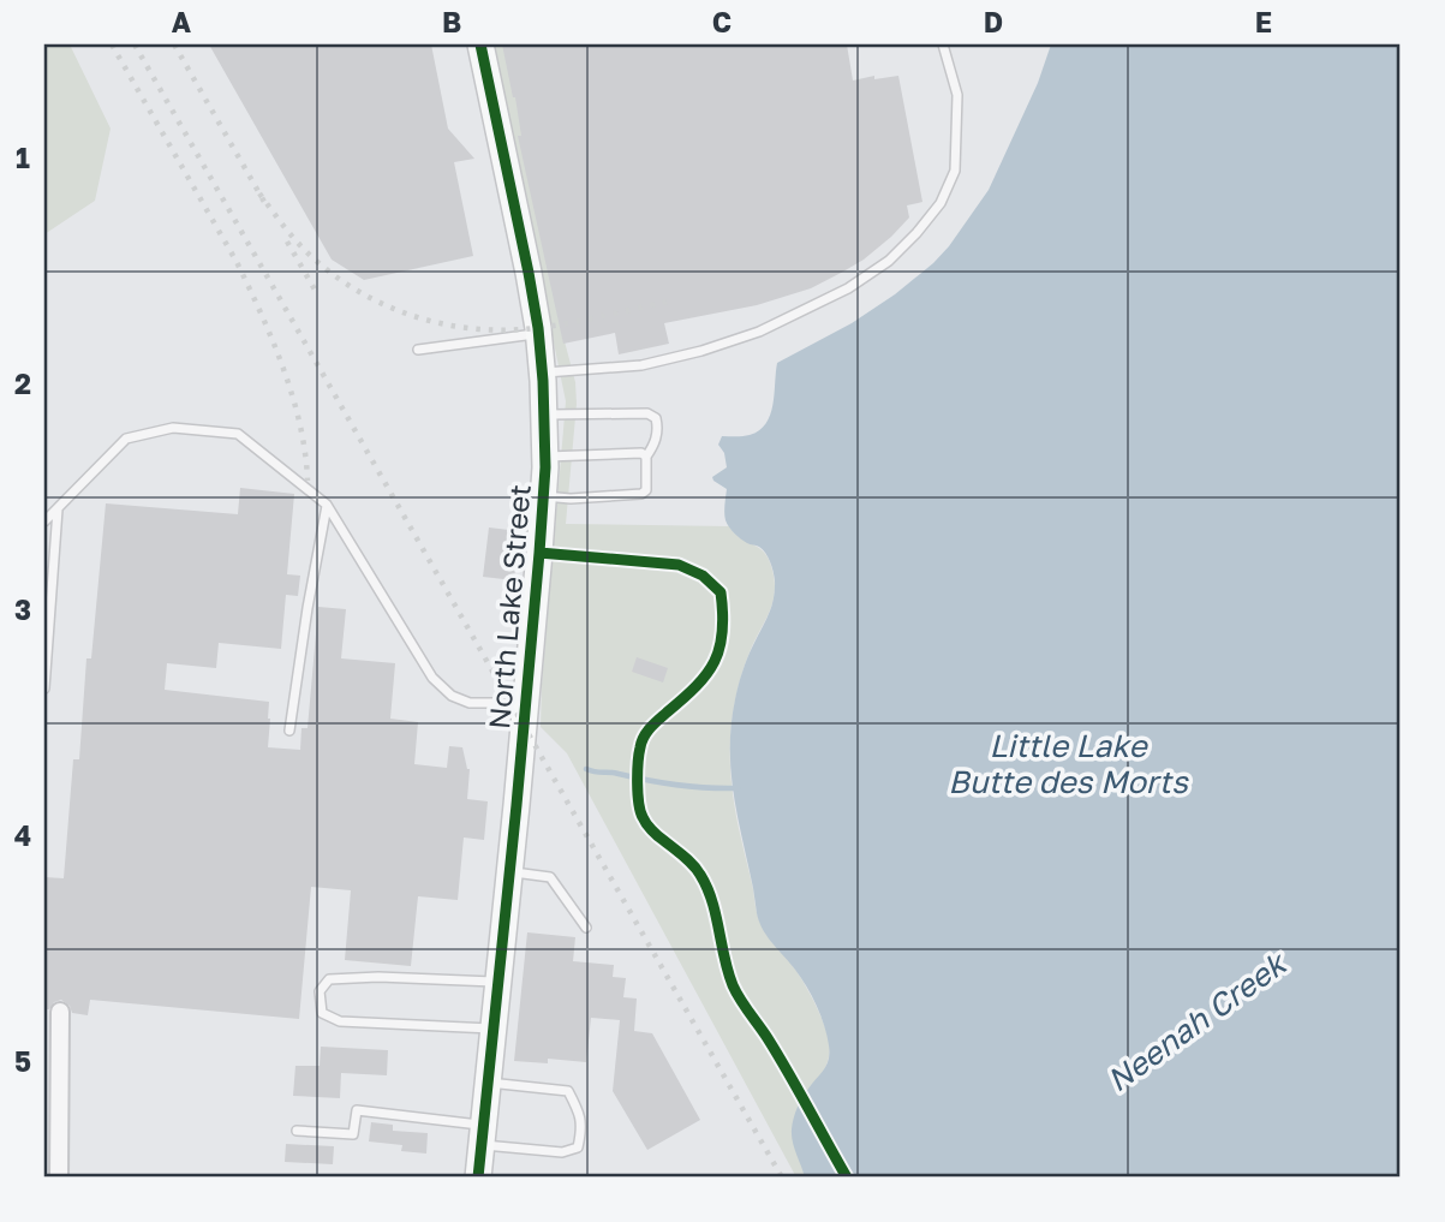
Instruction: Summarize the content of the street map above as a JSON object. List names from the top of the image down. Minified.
{"streets":{"main road":["North Lake Street"]},"water":["Little Lake Butte des Morts","Neenah Creek"],"grid":{"columns":["A","B","C","D","E"],"rows":["1","2","3","4","5"]}}
